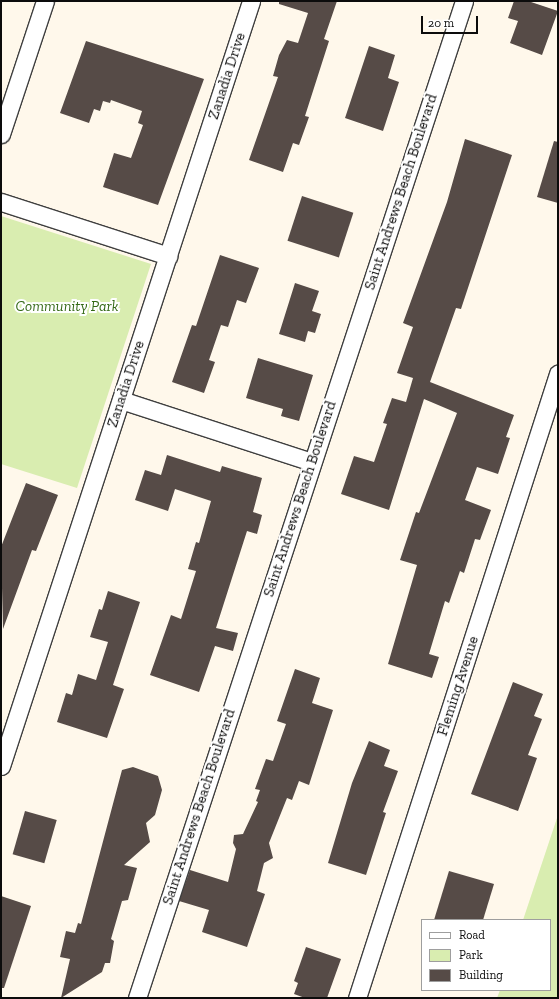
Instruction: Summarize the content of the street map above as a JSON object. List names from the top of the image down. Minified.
{"streets":{"street":["Zanadia Drive","Saint Andrews Beach Boulevard","Fleming Avenue"]},"parks":["Community Park"],"legend":["Road","Park","Building"],"scale_bar":"20 m"}
